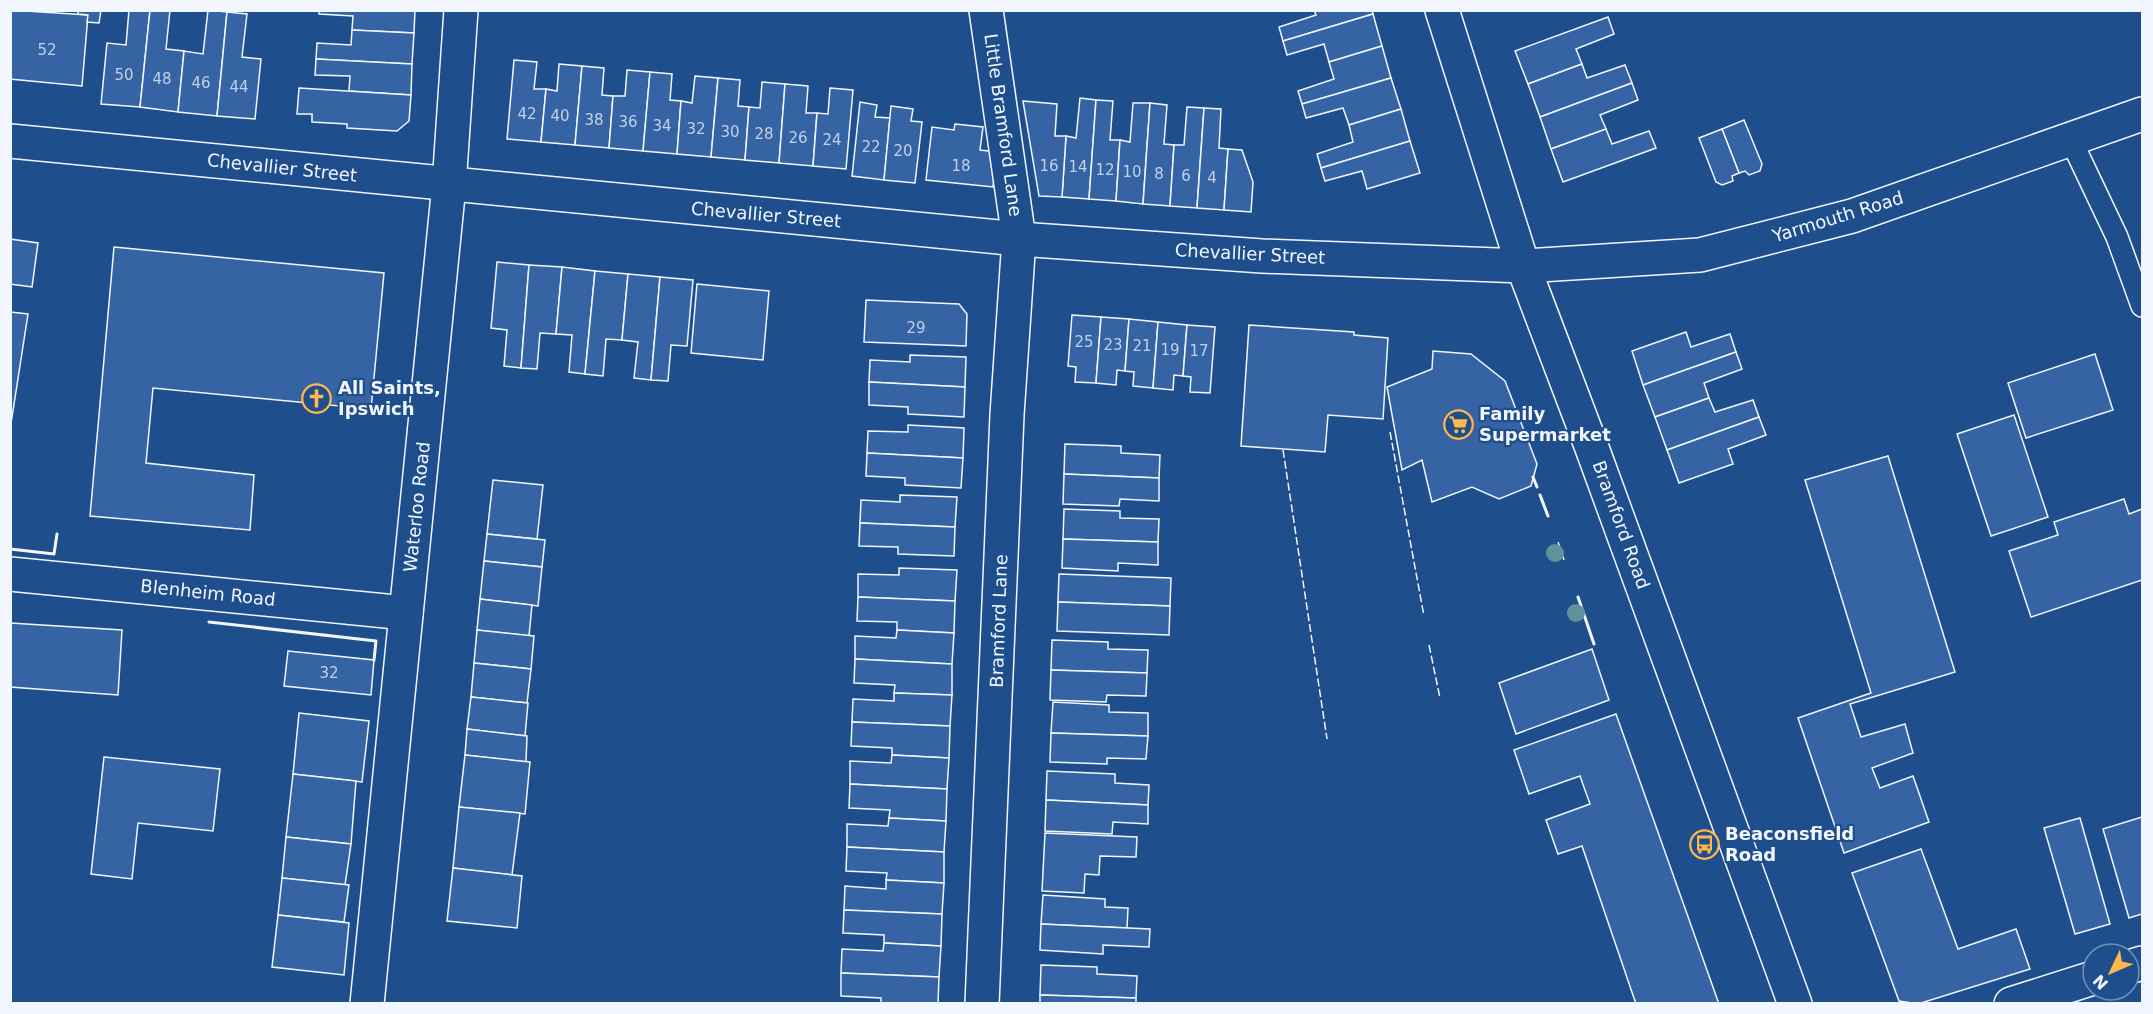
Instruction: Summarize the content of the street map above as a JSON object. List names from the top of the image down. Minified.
{"streets":{"main road":["Little Bramford Lane","Chevallier Street","Yarmouth Road","Waterloo Road","Bramford Road","Blenheim Road","Bramford Lane"]},"crossings":[["Little Bramford Lane","Chevallier Street"],["Little Bramford Lane","Bramford Lane"],["Chevallier Street","Yarmouth Road"],["Chevallier Street","Waterloo Road"],["Chevallier Street","Bramford Road"],["Chevallier Street","Bramford Lane"],["Yarmouth Road","Bramford Road"],["Waterloo Road","Blenheim Road"]],"places":{"church":["All Saints, Ipswich"],"supermarket":["Family Supermarket"],"bus stop":["Beaconsfield Road"]},"house_numbers":["52","50","48","46","44","42","40","38","36","34","32","30","28","26","24","22","20","18","16","14","12","10","8","6","4","29","25","23","21","19","17","32"],"north":"bottom left"}
